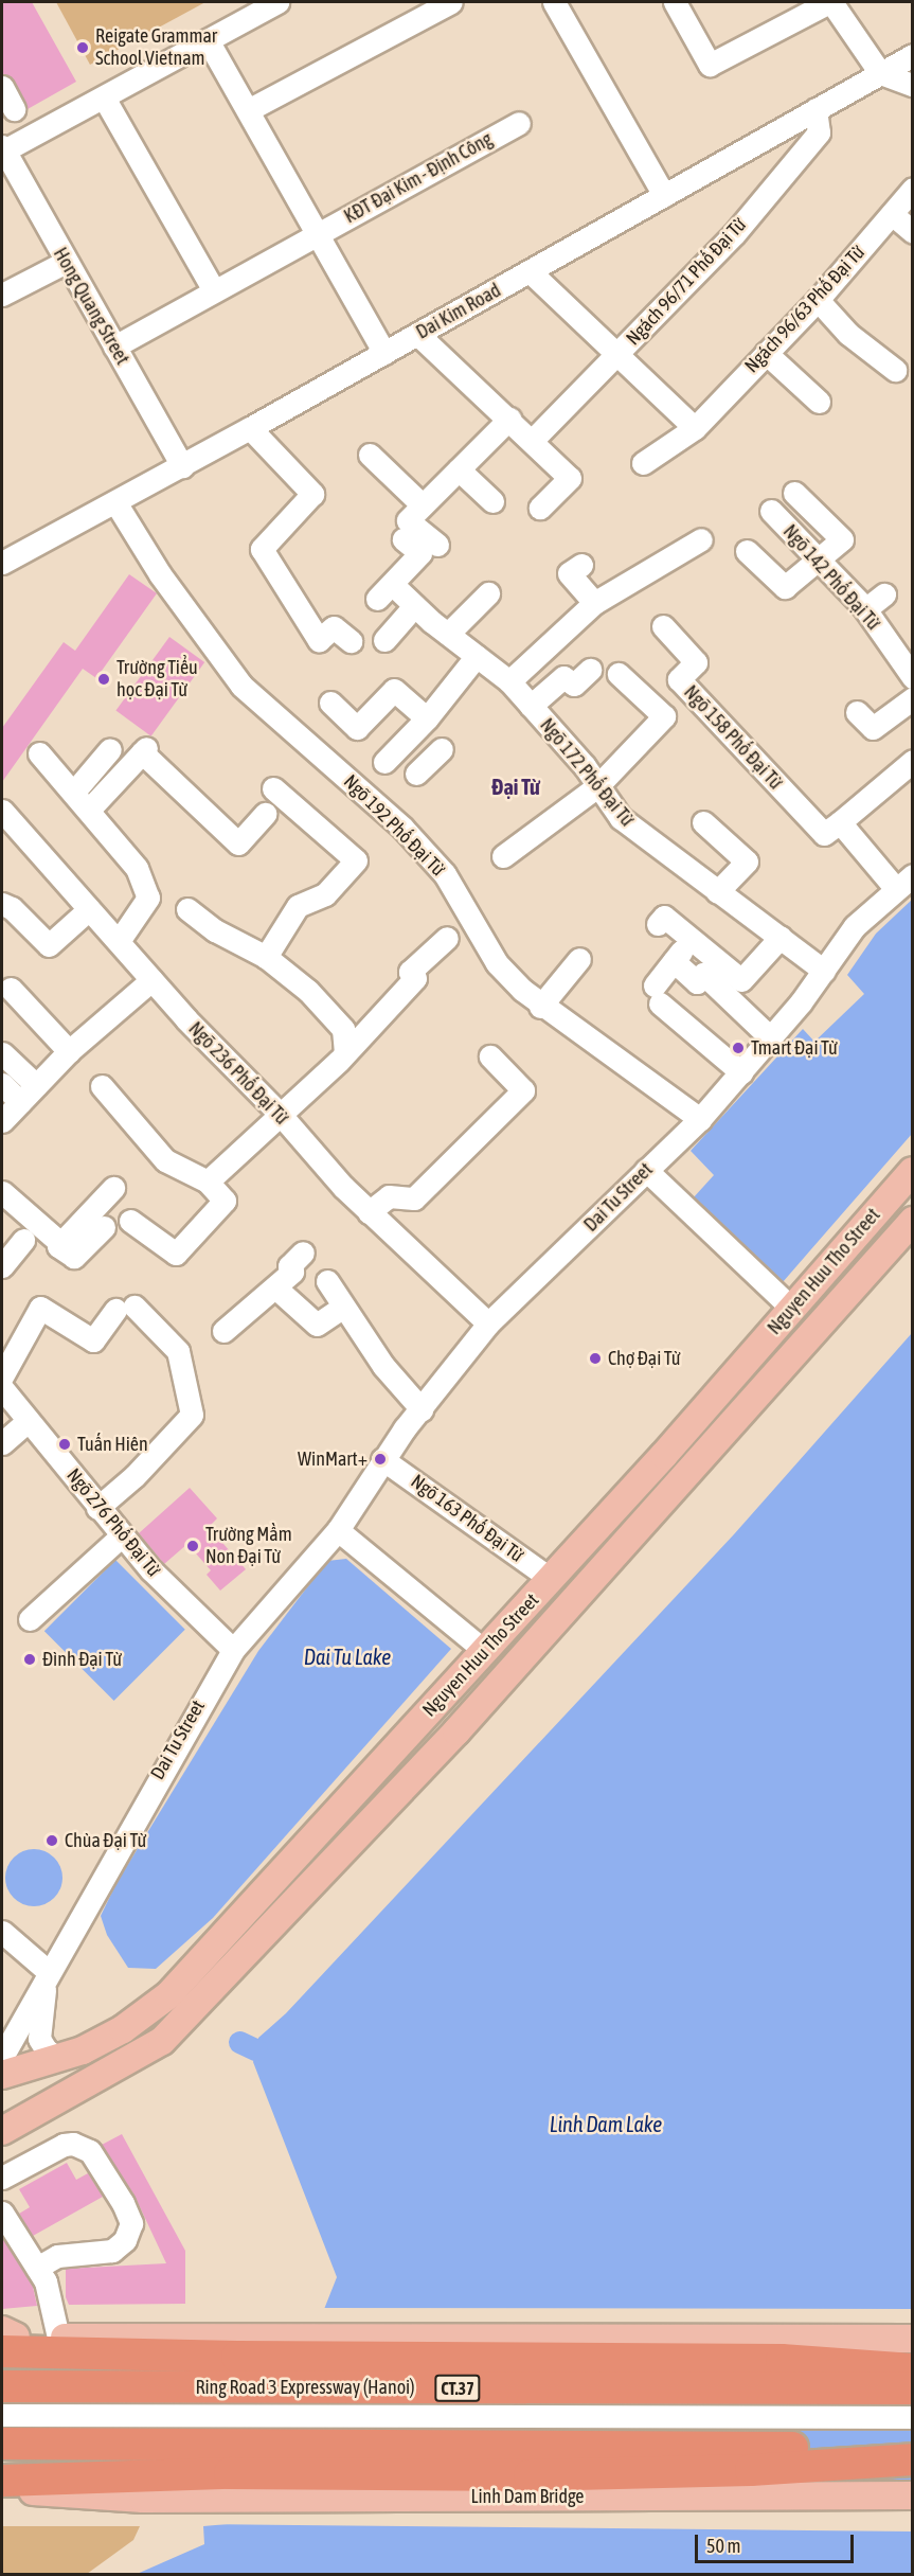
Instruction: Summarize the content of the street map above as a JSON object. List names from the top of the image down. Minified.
{"streets":{"highway":["Ring Road 3 Expressway (Hanoi)","CT.37"],"main road":["Nguyen Huu Tho Street","Linh Dam Bridge"],"street":["KĐT Đại Kim - Định Công","Ngách 96/71 Phố Đại Từ","Hong Quang Street","Ngách 96/63 Phố Đại Từ","Dai Kim Road","Ngõ 142 Phố Đại Từ","Ngõ 158 Phố Đại Từ","Ngõ 172 Phố Đại Từ","Ngõ 192 Phố Đại Từ","Ngõ 236 Phố Đại Từ","Dai Tu Street","Ngõ 163 Phố Đại Từ","Ngõ 276 Phố Đại Từ"]},"crossings":[["KĐT Đại Kim - Định Công","Hong Quang Street"],["Ngách 96/71 Phố Đại Từ","Dai Kim Road"],["Hong Quang Street","Dai Kim Road"],["Dai Kim Road","Ngõ 192 Phố Đại Từ"],["Ngõ 172 Phố Đại Từ","Dai Tu Street"],["Ngõ 192 Phố Đại Từ","Dai Tu Street"],["Ngõ 236 Phố Đại Từ","Dai Tu Street"],["Dai Tu Street","Ngõ 163 Phố Đại Từ"],["Dai Tu Street","Ngõ 276 Phố Đại Từ"],["Nguyen Huu Tho Street","Ngõ 163 Phố Đại Từ"]],"districts":["Đại Từ"],"water":["Dai Tu Lake","Linh Dam Lake"],"places":["Reigate Grammar School Vietnam","Trường Tiểu học Đại Từ","Tmart Đại Từ","Chợ Đại Từ","Tuấn Hiên","WinMart+","Trường Mầm Non Đại Từ","Đình Đại Từ","Chùa Đại Từ"],"scale_bar":"50 m"}
